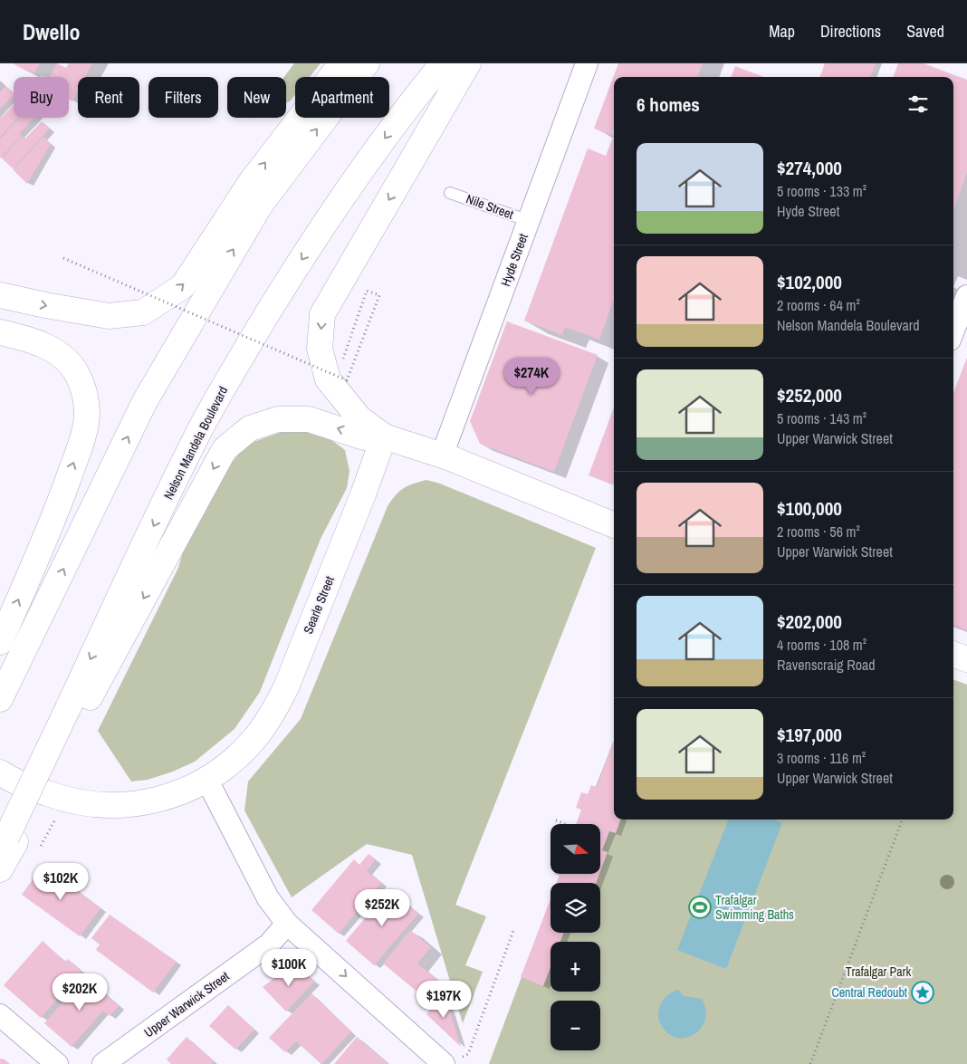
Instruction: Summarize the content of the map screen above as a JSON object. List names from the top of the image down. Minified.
{"streets":{"main road":["Nelson Mandela Boulevard","Searle Street"],"street":["Hyde Street","Upper Warwick Street"],"lane":["Nile Street"]},"crossings":[["Nile Street","Hyde Street"]],"parks":["Trafalgar Park"],"places":{"sports":["Trafalgar Swimming Baths"],"place":["Central Redoubt"]},"north":"right","page":{"header":"Dwello","nav":["Map","Directions","Saved"],"chip":["Buy","Rent","Filters","New","Apartment"],"heading":"6 homes","list":[{"name":"$274,000","note":"5 rooms · 133 m² · Hyde Street"},{"name":"$102,000","note":"2 rooms · 64 m² · Nelson Mandela Boulevard"},{"name":"$252,000","note":"5 rooms · 143 m² · Upper Warwick Street"},{"name":"$100,000","note":"2 rooms · 56 m² · Upper Warwick Street"},{"name":"$202,000","note":"4 rooms · 108 m² · Ravenscraig Road"},{"name":"$197,000","note":"3 rooms · 116 m² · Upper Warwick Street"}],"price":["$274K","$102K","$252K","$100K","$202K","$197K"],"map_buttons":["+","−"]}}
